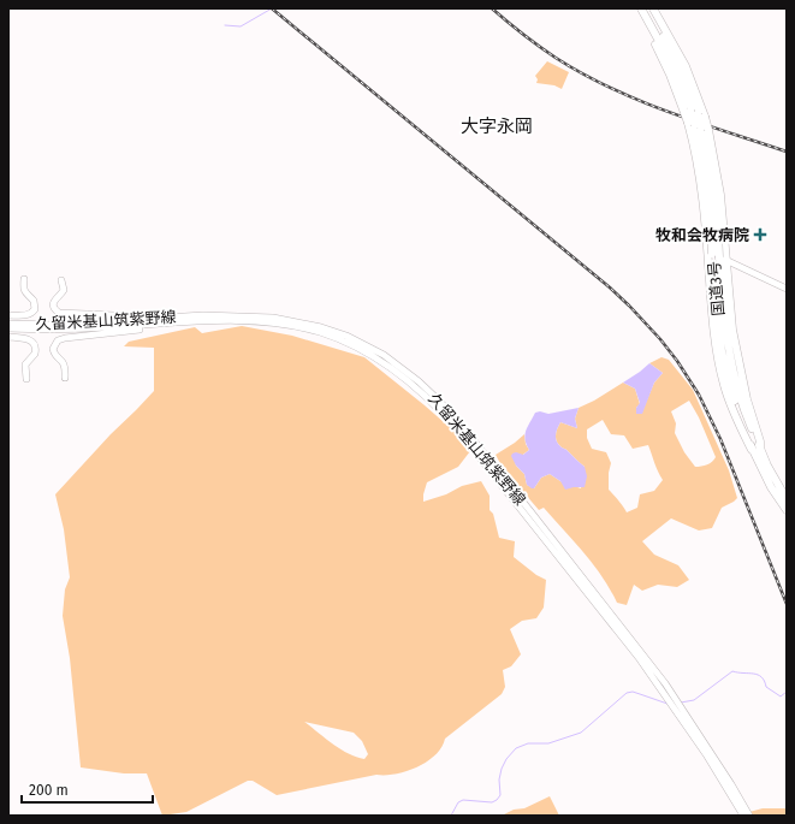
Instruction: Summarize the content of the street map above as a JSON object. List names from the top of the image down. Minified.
{"streets":{"highway":["国道3号"],"main road":["久留米基山筑紫野線"]},"districts":["大字永岡"],"places":{"health":["牧和会牧病院"]},"scale_bar":"200 m"}
